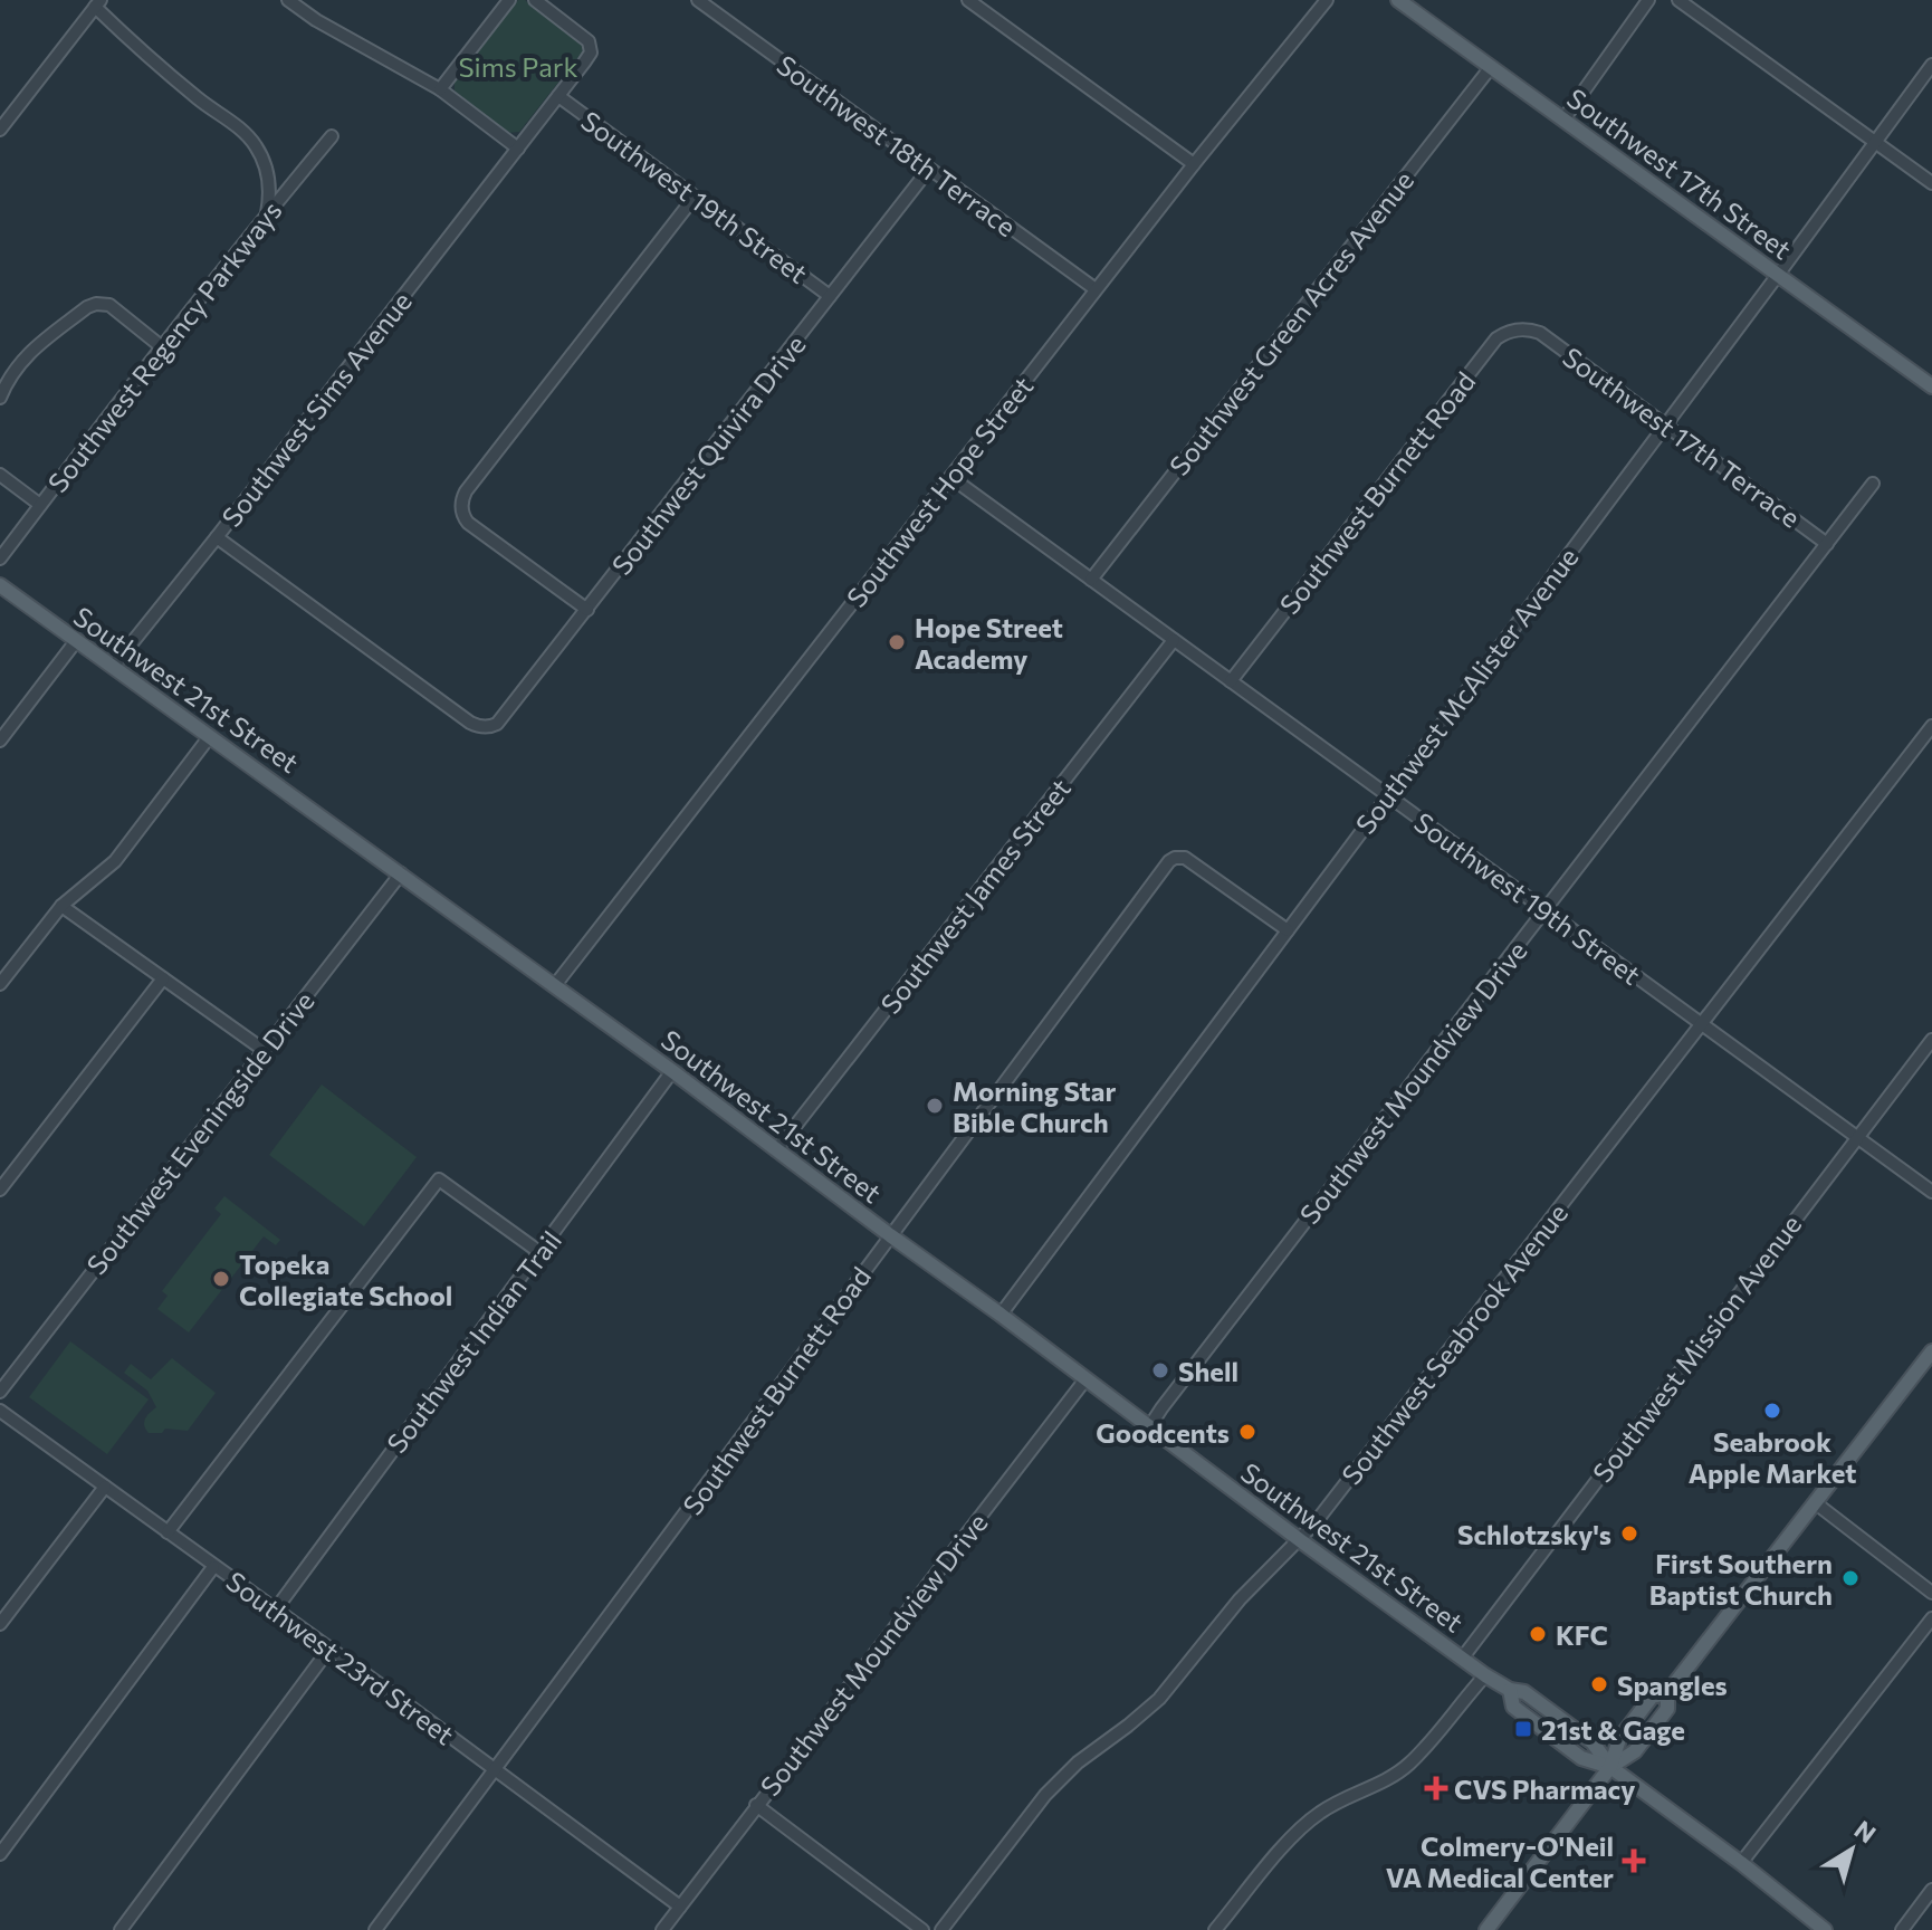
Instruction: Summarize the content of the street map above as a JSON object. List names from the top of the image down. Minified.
{"streets":{"main road":["Southwest 17th Street","Southwest 21st Street"],"street":["Southwest 18th Terrace","Southwest 19th Street","Southwest Green Acres Avenue","Southwest Regency Parkways","Southwest Sims Avenue","Southwest 17th Terrace","Southwest Quivira Drive","Southwest Hope Street","Southwest Burnett Road","Southwest McAlister Avenue","Southwest James Street","Southwest Moundview Drive","Southwest Eveningside Drive","Southwest Indian Trail","Southwest Seabrook Avenue","Southwest Mission Avenue","Southwest 23rd Street"]},"crossings":[["Southwest 18th Terrace","Southwest Quivira Drive"],["Southwest 18th Terrace","Southwest Hope Street"],["Southwest 17th Street","Southwest Green Acres Avenue"],["Southwest 17th Street","Southwest McAlister Avenue"],["Southwest 19th Street","Southwest Green Acres Avenue"],["Southwest 19th Street","Southwest Sims Avenue"],["Southwest 19th Street","Southwest Quivira Drive"],["Southwest 19th Street","Southwest Hope Street"],["Southwest 19th Street","Southwest Burnett Road"],["Southwest 19th Street","Southwest McAlister Avenue"],["Southwest 19th Street","Southwest James Street"],["Southwest 19th Street","Southwest Moundview Drive"],["Southwest 19th Street","Southwest Seabrook Avenue"],["Southwest 19th Street","Southwest Mission Avenue"],["Southwest Sims Avenue","Southwest Quivira Drive"],["Southwest Sims Avenue","Southwest 21st Street"],["Southwest 17th Terrace","Southwest Burnett Road"],["Southwest 17th Terrace","Southwest McAlister Avenue"],["Southwest 17th Terrace","Southwest Moundview Drive"],["Southwest Hope Street","Southwest 21st Street"],["Southwest Burnett Road","Southwest 21st Street"],["Southwest Burnett Road","Southwest McAlister Avenue"],["Southwest Burnett Road","Southwest 23rd Street"],["Southwest 21st Street","Southwest McAlister Avenue"],["Southwest 21st Street","Southwest James Street"],["Southwest 21st Street","Southwest Moundview Drive"],["Southwest 21st Street","Southwest Eveningside Drive"],["Southwest 21st Street","Southwest Indian Trail"],["Southwest 21st Street","Southwest Seabrook Avenue"],["Southwest 21st Street","Southwest Mission Avenue"],["Southwest Moundview Drive","Southwest 23rd Street"],["Southwest Indian Trail","Southwest 23rd Street"]],"parks":["Sims Park"],"places":{"other":["Hope Street Academy","Morning Star Bible Church","Topeka Collegiate School","Shell","Seabrook Apple Market","Goodcents","Schlotzsky's","First Southern Baptist Church","KFC","Spangles"],"transit":["21st & Gage"],"health":["CVS Pharmacy","Colmery-O'Neil VA Medical Center"]},"north":"top right"}
